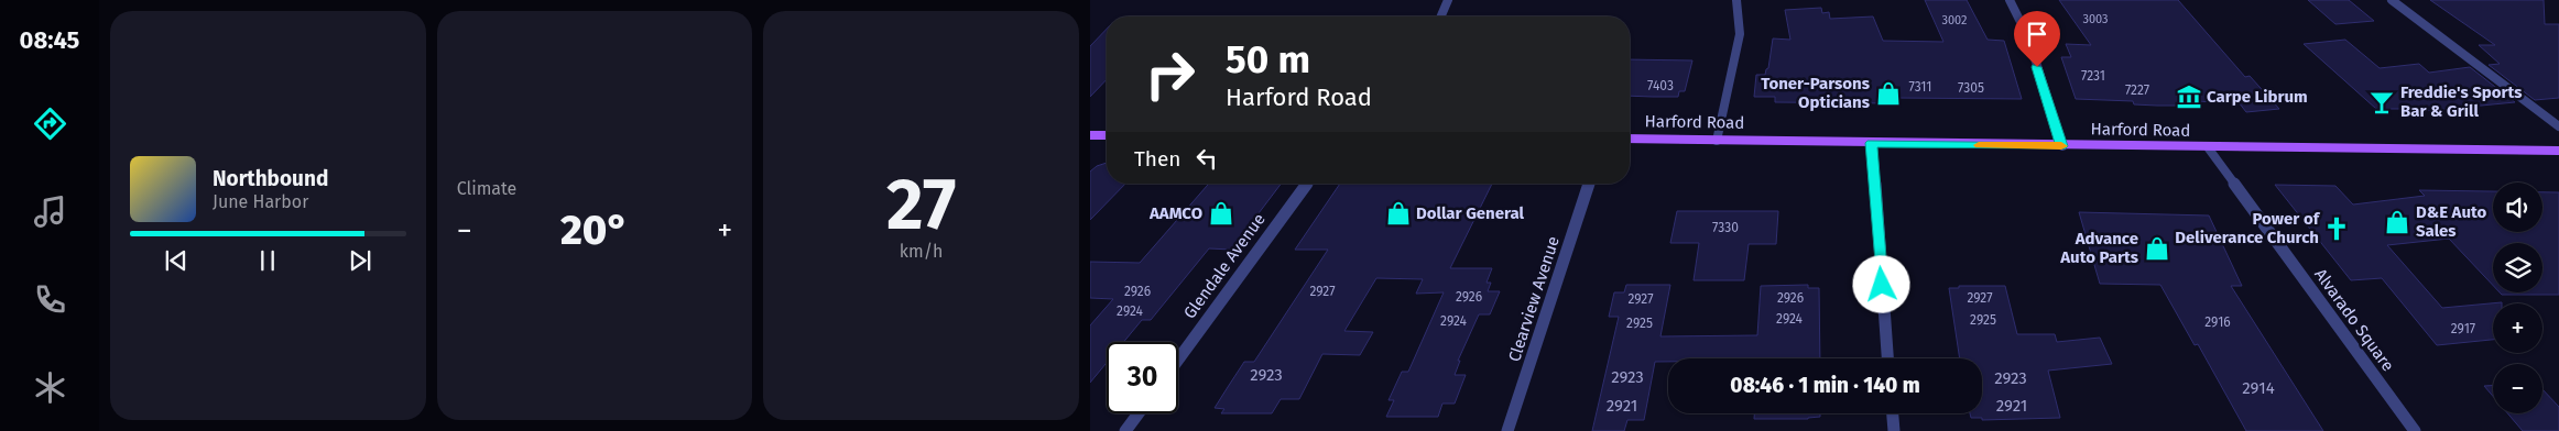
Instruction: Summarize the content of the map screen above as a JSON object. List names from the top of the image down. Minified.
{"streets":{"main road":["Harford Road"],"street":["Glendale Avenue","Clearview Avenue","Alvarado Square"]},"crossings":[["Harford Road","Alvarado Square"]],"places":{"shop":["Toner-Parsons Opticians","AAMCO","Dollar General","D&E Auto Sales","Advance Auto Parts"],"museum":["Carpe Librum"],"bar":["Freddie's Sports Bar & Grill"],"church":["Power of Deliverance Church"]},"house_numbers":["3003","3002","7231","7403","7311","7305","7227","7330","2926","2927","2926","2926","2927","2927","2924","2924","2925","2924","2916","2925","2917","2923","2923","2923","2914","2921","2921"],"page":{"tabs":"08:45","tile":["Climate",["27","km/h"]],"turn":["50 m","Harford Road"],"then":"Then","song":["Northbound","June Harbor"],"map_buttons":["+","−"],"heat":["−","20°","+"],"limit":"30","trip":"08:46 · 1 min · 140 m"}}
